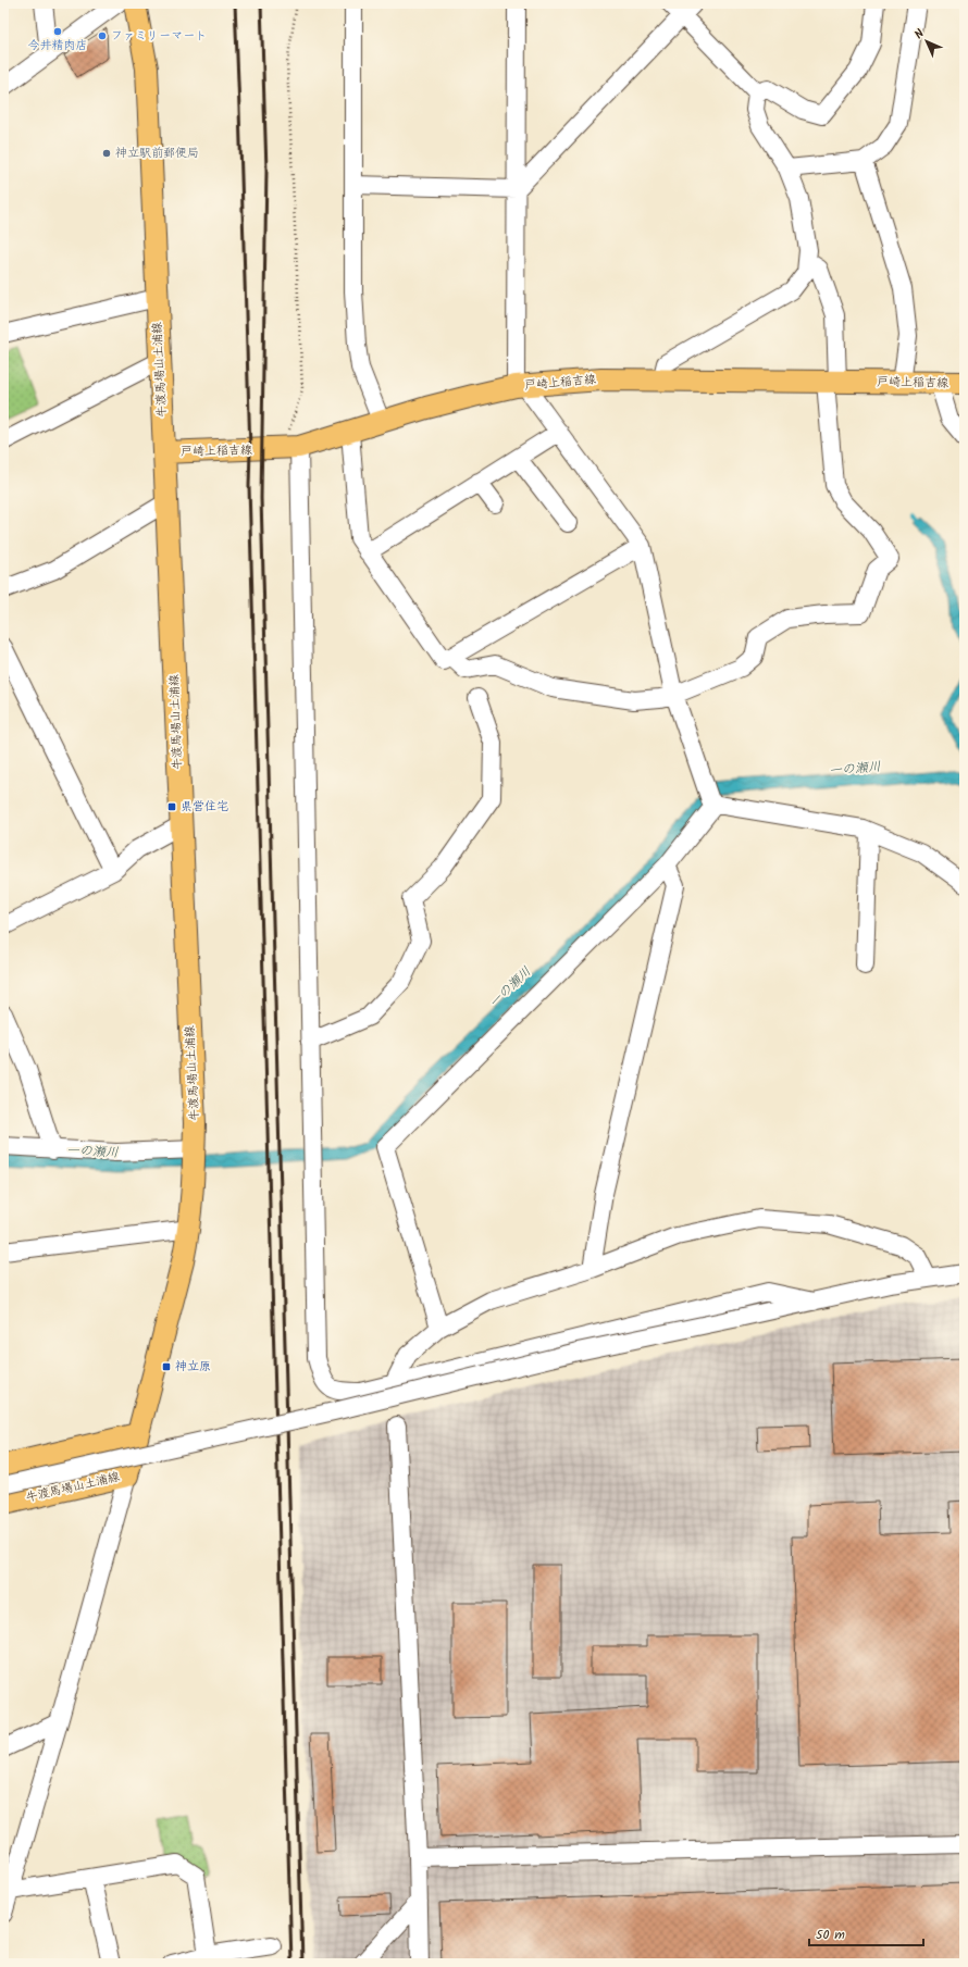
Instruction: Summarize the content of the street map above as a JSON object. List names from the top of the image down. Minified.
{"streets":{"main road":["牛渡馬場山土浦線","戸崎上稲吉線"]},"crossings":[["牛渡馬場山土浦線","戸崎上稲吉線"]],"water":["一の瀬川"],"places":{"other":["今井精肉店","ファミリーマート","神立駅前郵便局"],"transit":["県営住宅","神立原"]},"scale_bar":"50 m","north":"top left"}
